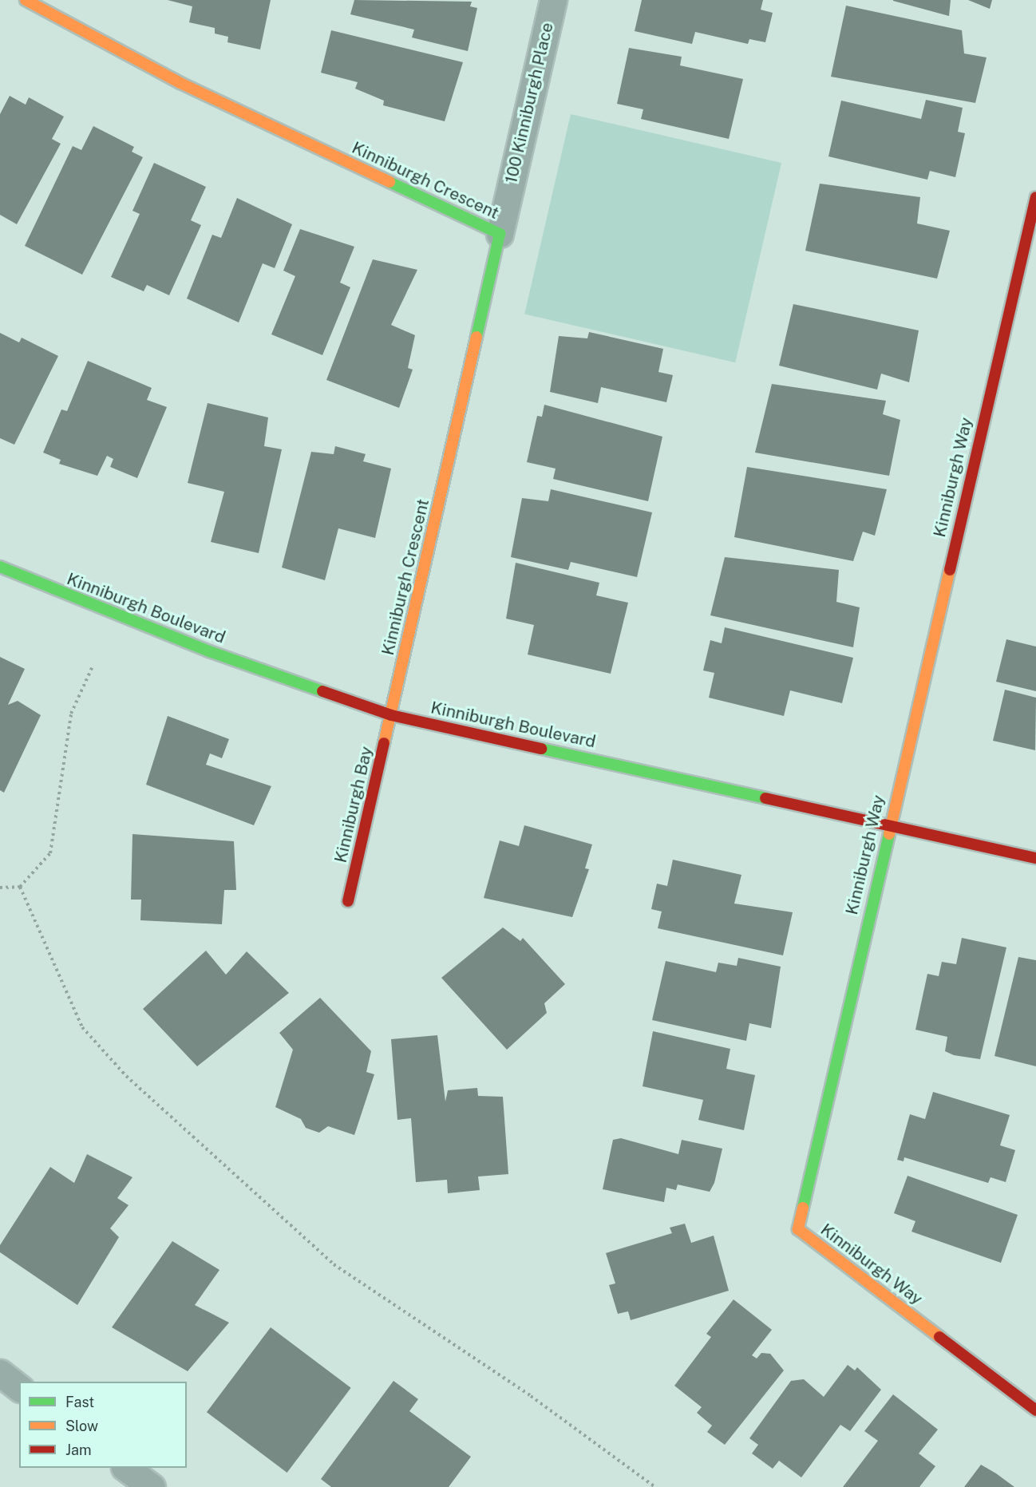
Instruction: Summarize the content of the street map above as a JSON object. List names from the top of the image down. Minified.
{"streets":{"street":["100 Kinniburgh Place","Kinniburgh Crescent","Kinniburgh Way","Kinniburgh Boulevard","Kinniburgh Bay"]},"crossings":[["100 Kinniburgh Place","Kinniburgh Crescent"],["Kinniburgh Crescent","Kinniburgh Boulevard"],["Kinniburgh Crescent","Kinniburgh Bay"],["Kinniburgh Way","Kinniburgh Boulevard"],["Kinniburgh Boulevard","Kinniburgh Bay"]],"legend":["Fast","Slow","Jam"]}
